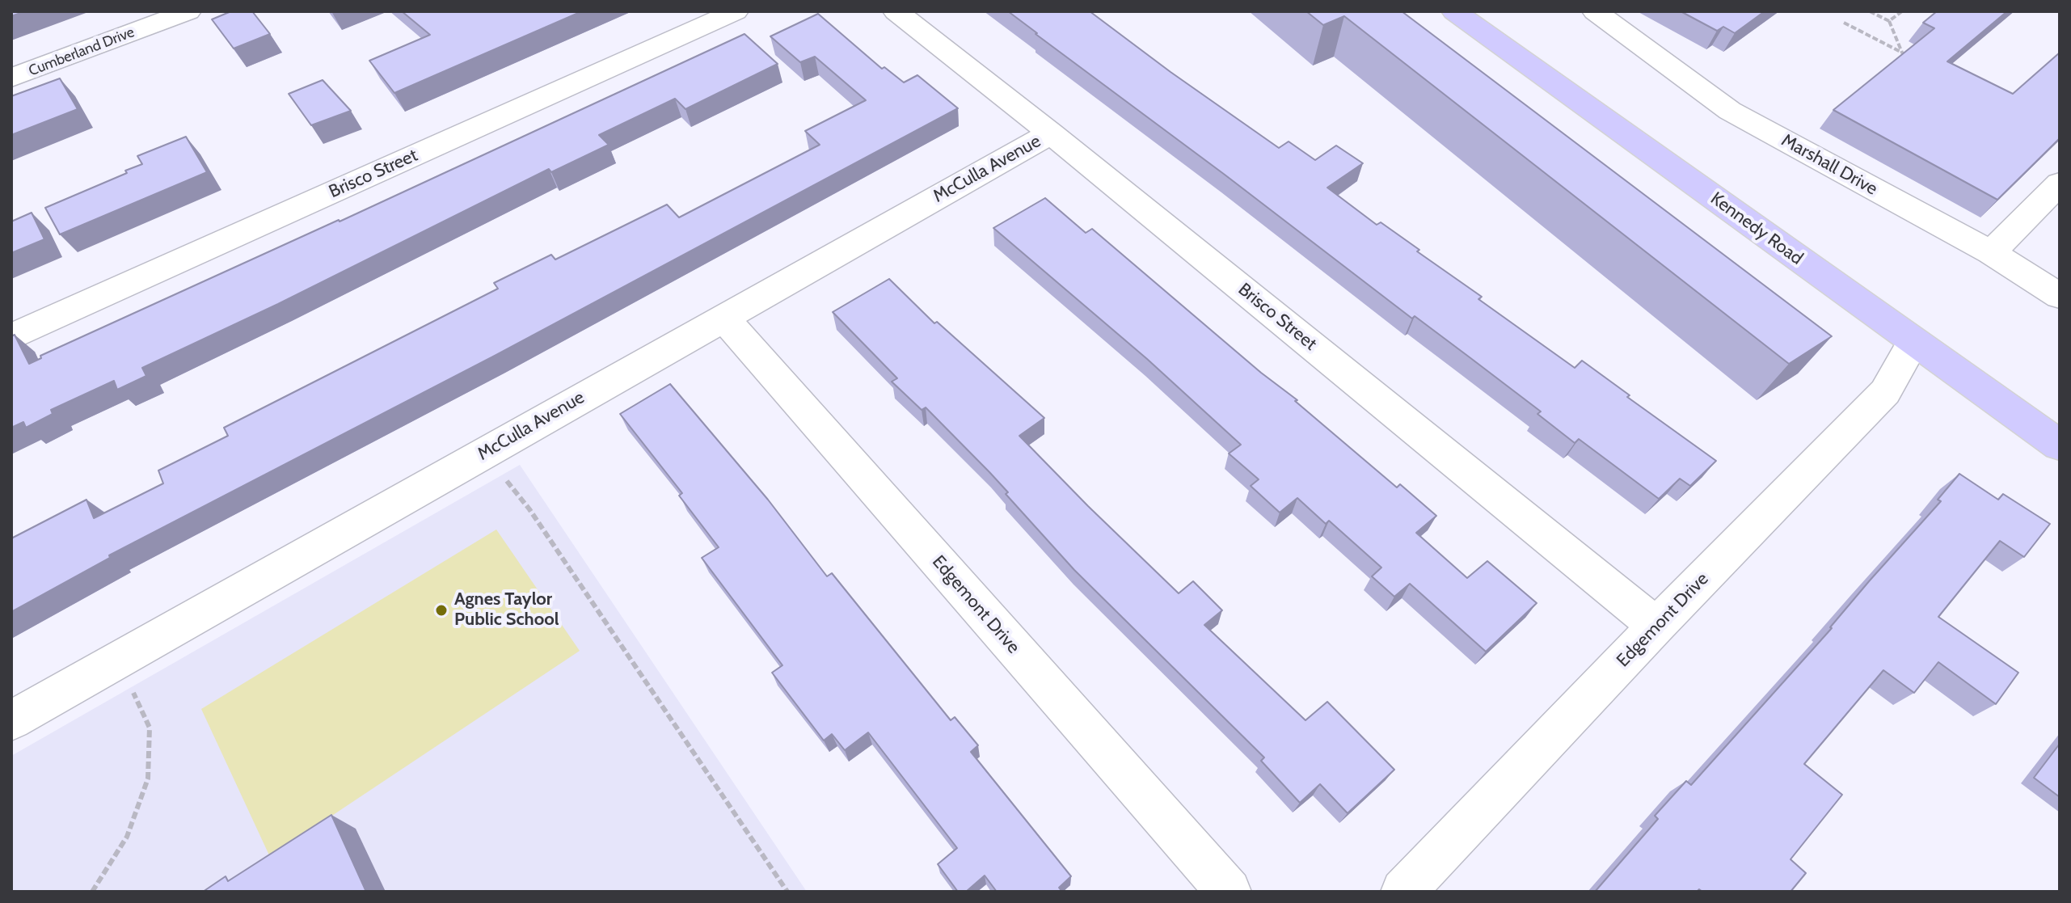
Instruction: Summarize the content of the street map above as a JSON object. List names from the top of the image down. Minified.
{"streets":{"main road":["Kennedy Road"],"street":["Cumberland Drive","Marshall Drive","McCulla Avenue","Brisco Street","Edgemont Drive"]},"crossings":[["McCulla Avenue","Brisco Street"],["McCulla Avenue","Edgemont Drive"],["Brisco Street","Edgemont Drive"],["Kennedy Road","Edgemont Drive"]],"places":["Agnes Taylor Public School"]}
